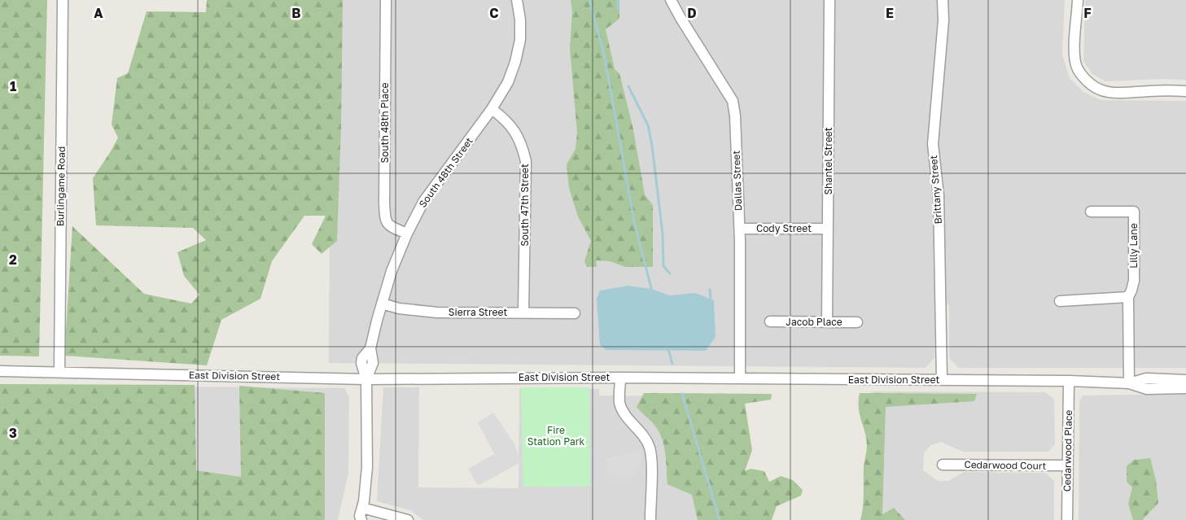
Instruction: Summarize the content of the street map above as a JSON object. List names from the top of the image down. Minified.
{"streets":{"street":["South 48th Place","Shantel Street","South 48th Street","Dallas Street","Burlingame Road","Brittany Street","South 47th Street","Cody Street","Lilly Lane","Sierra Street","Jacob Place","East Division Street","Cedarwood Place","Cedarwood Court"]},"crossings":[["South 48th Place","South 48th Street"],["Shantel Street","Cody Street"],["Shantel Street","Jacob Place"],["South 48th Street","South 47th Street"],["South 48th Street","Sierra Street"],["South 48th Street","East Division Street"],["Dallas Street","Cody Street"],["Dallas Street","East Division Street"],["Burlingame Road","East Division Street"],["Brittany Street","East Division Street"],["South 47th Street","Sierra Street"],["Lilly Lane","East Division Street"],["East Division Street","Cedarwood Place"],["Cedarwood Place","Cedarwood Court"]],"parks":["Fire Station Park"],"grid":{"columns":["A","B","C","D","E","F"],"rows":["1","2","3"]}}
